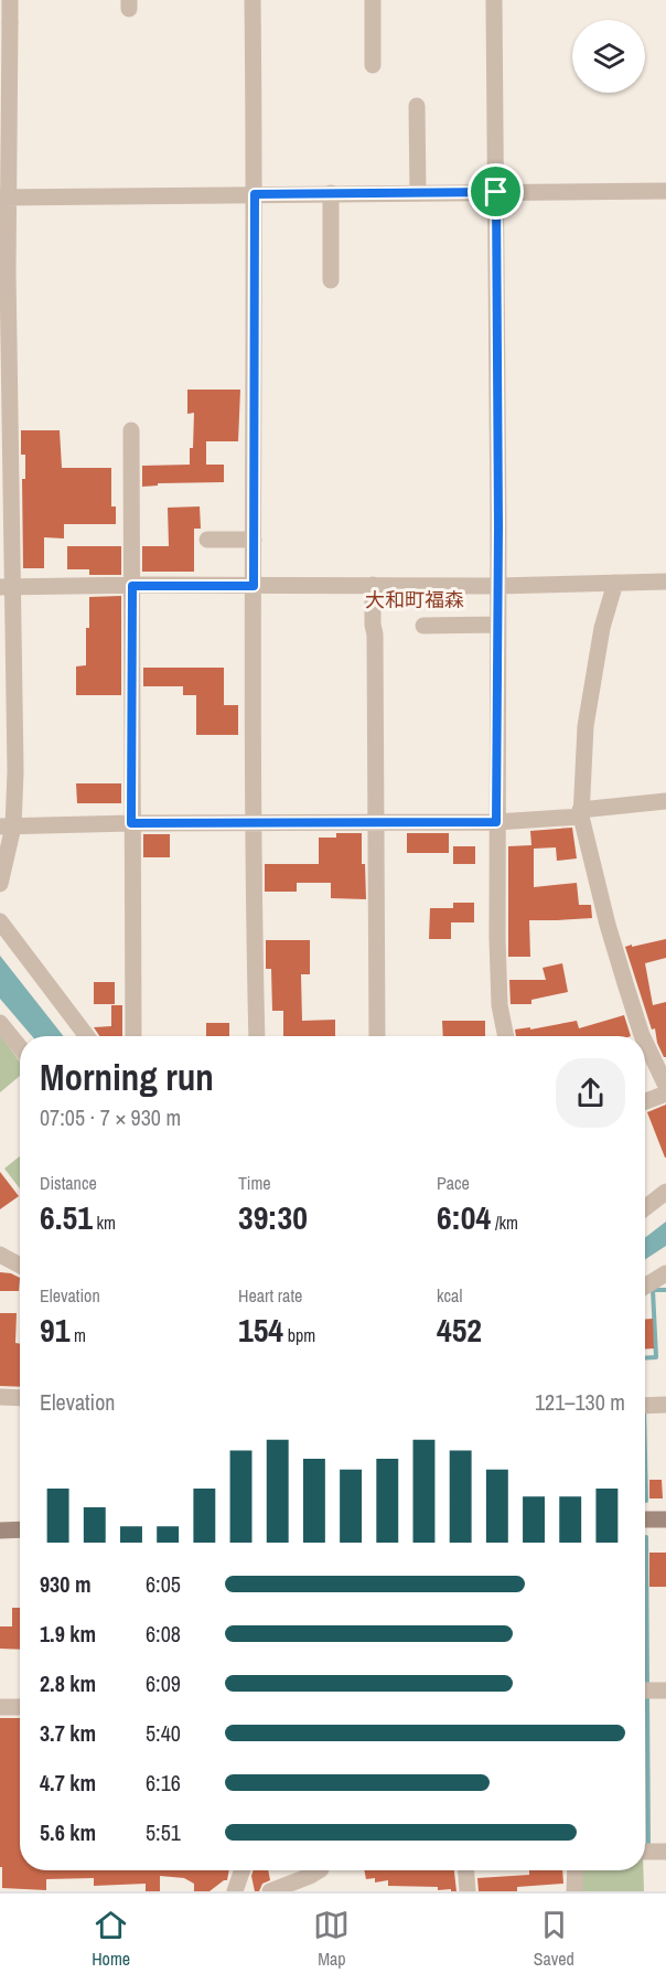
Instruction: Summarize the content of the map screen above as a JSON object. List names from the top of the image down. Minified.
{"districts":["大和町福森"],"page":{"heading":["Morning run","07:05 · 7 × 930 m"],"stats":[["Distance","6.51 km"],["Time","39:30"],["Pace","6:04 /km"],["Elevation","91 m"],["Heart rate","154 bpm"],["kcal","452"]],"chart":["Elevation","121–130 m"],"list":[{"name":"930 m","note":"6:05"},{"name":"1.9 km","note":"6:08"},{"name":"2.8 km","note":"6:09"},{"name":"3.7 km","note":"5:40"},{"name":"4.7 km","note":"6:16"},{"name":"5.6 km","note":"5:51"}],"tabs":["Home","Map","Saved"]}}
